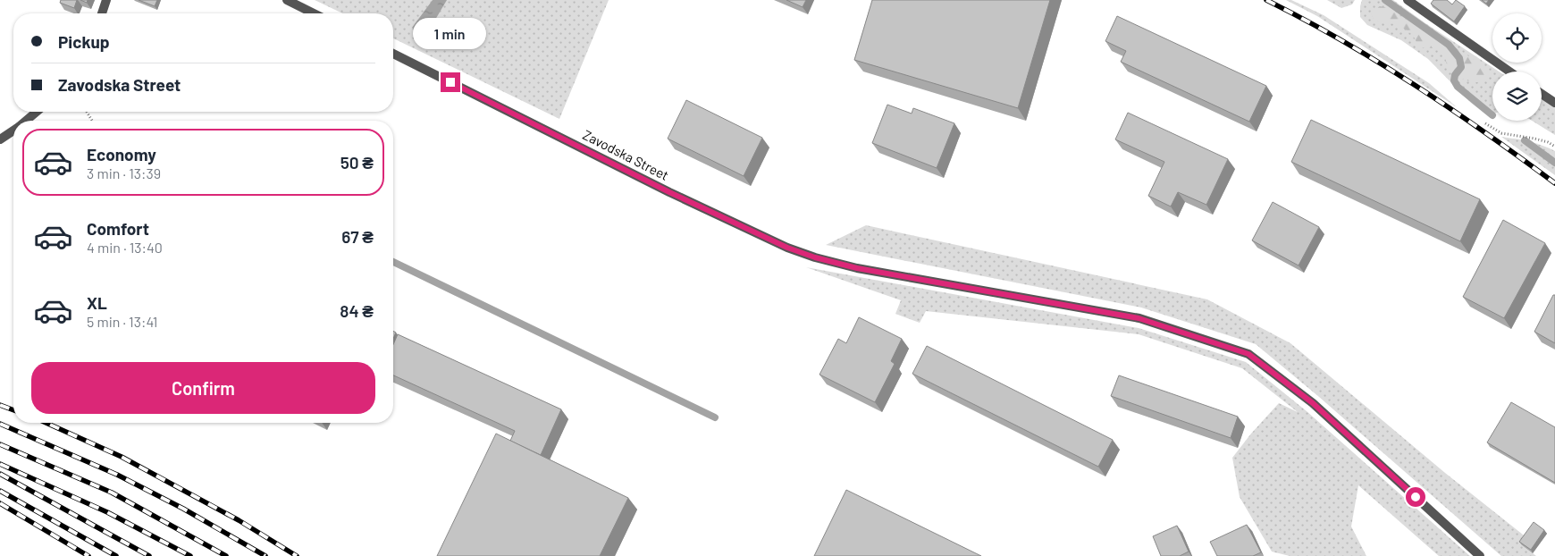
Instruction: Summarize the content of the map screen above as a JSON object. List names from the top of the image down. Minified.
{"streets":{"street":["Zavodska Street"]},"page":{"banner":["Pickup","Zavodska Street"],"bubble":"1 min","list":[{"name":"Economy","note":"3 min · 13:39","value":"50 ₴"},{"name":"Comfort","note":"4 min · 13:40","value":"67 ₴"},{"name":"XL","note":"5 min · 13:41","value":"84 ₴"}],"buttons":"Confirm"}}
